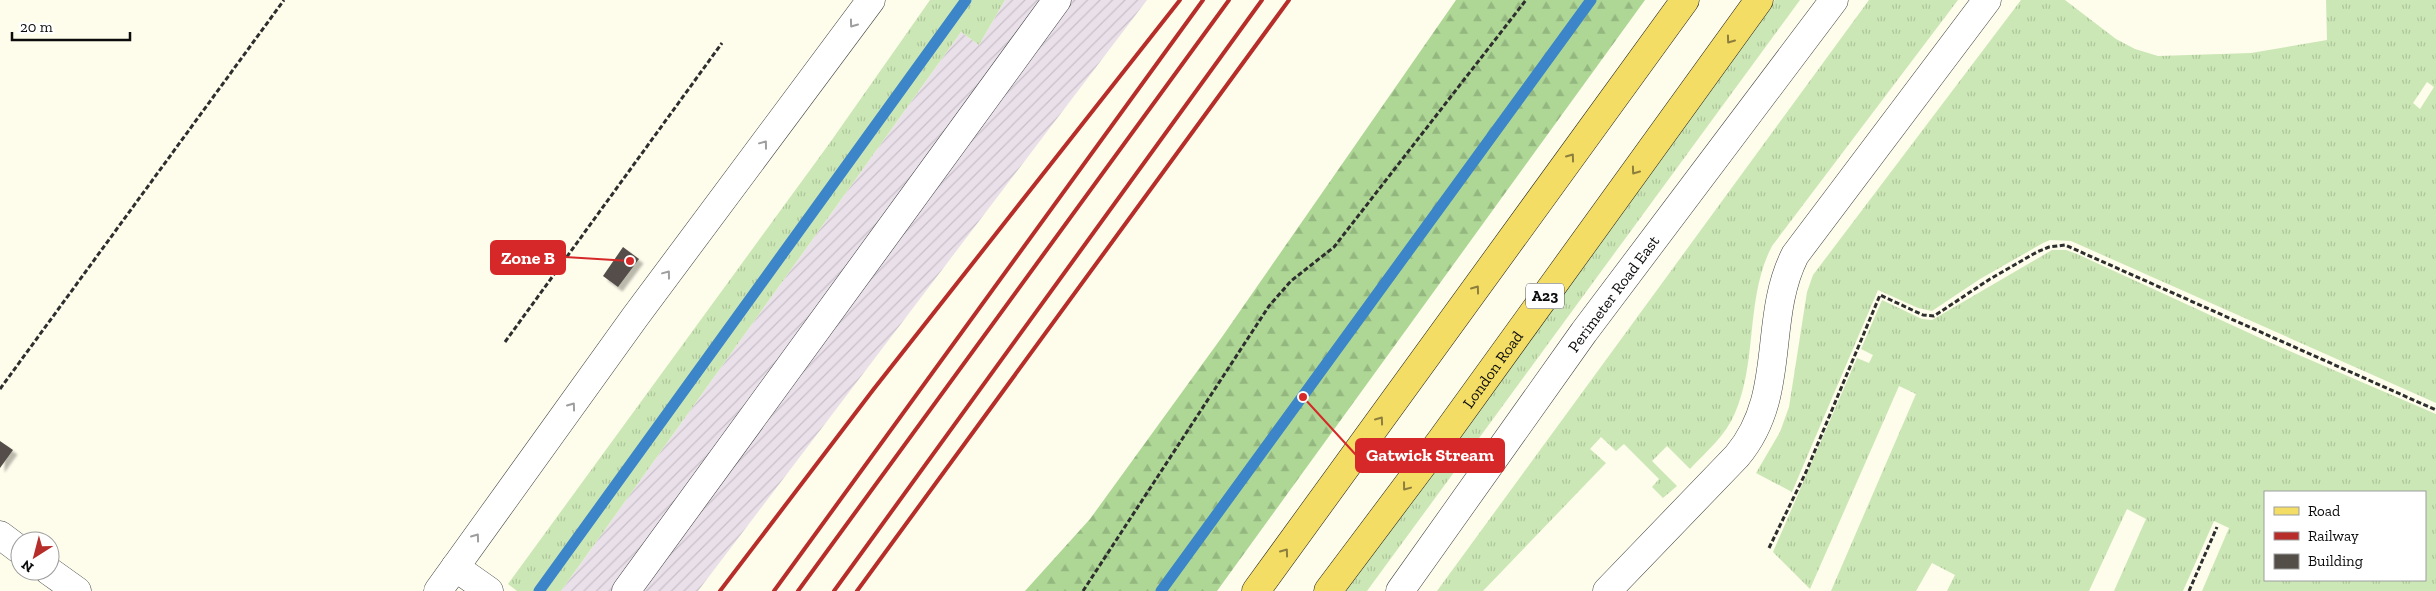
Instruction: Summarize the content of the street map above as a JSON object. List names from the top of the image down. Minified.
{"streets":{"main road":["A23","London Road"],"street":["Perimeter Road East"]},"places":["Zone B","Gatwick Stream"],"legend":["Road","Railway","Building"],"scale_bar":"20 m","north":"bottom left"}
